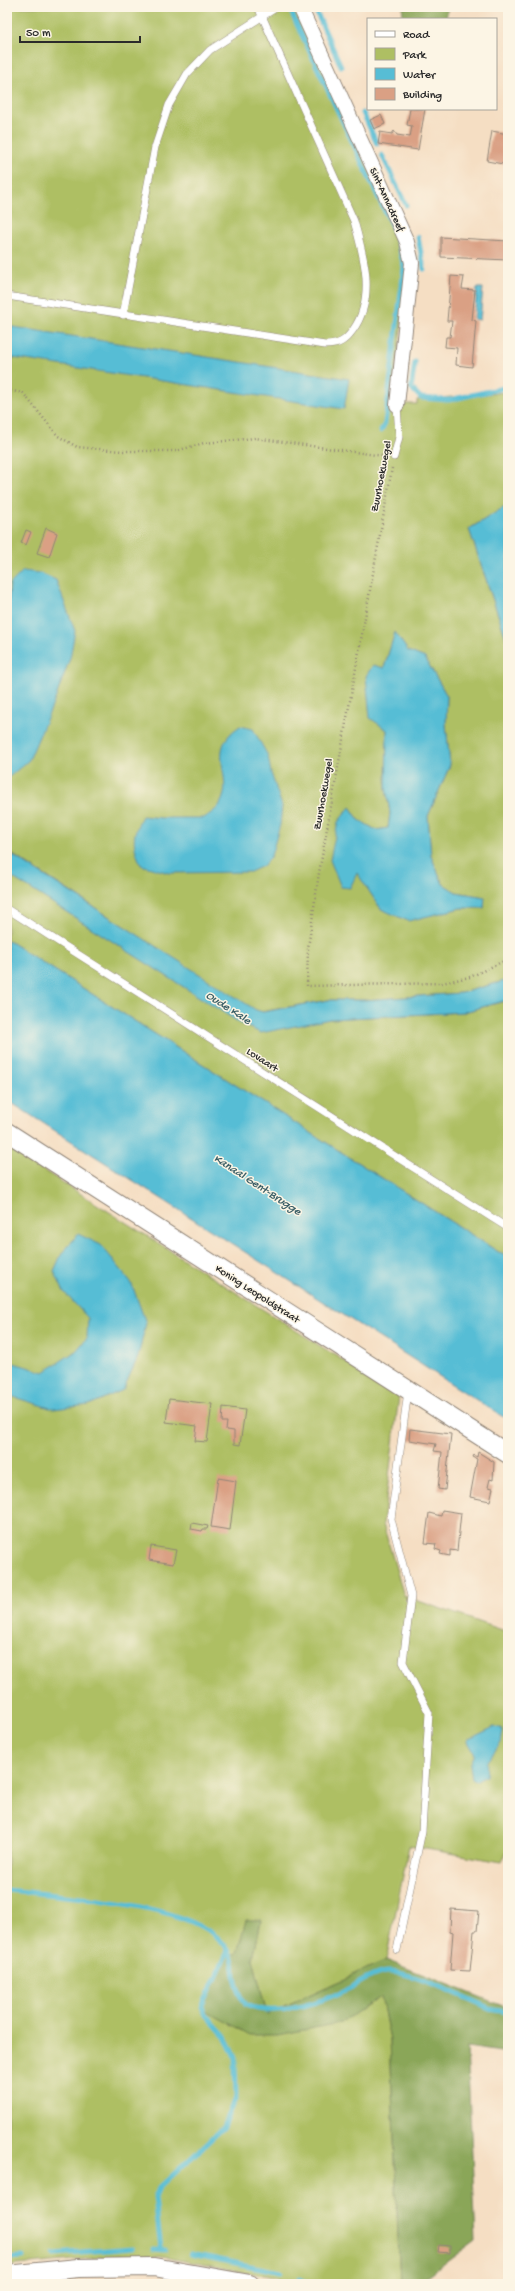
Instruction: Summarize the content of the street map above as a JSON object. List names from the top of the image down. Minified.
{"streets":{"street":["Sint-Annadreef","Koning Leopoldstraat"],"lane":["Zuurhoekwegel","Lovaart"]},"crossings":[["Sint-Annadreef","Zuurhoekwegel"]],"water":["Oude Kale","Kanaal Gent-Brugge"],"legend":["Road","Park","Water","Building"],"scale_bar":"50 m"}
